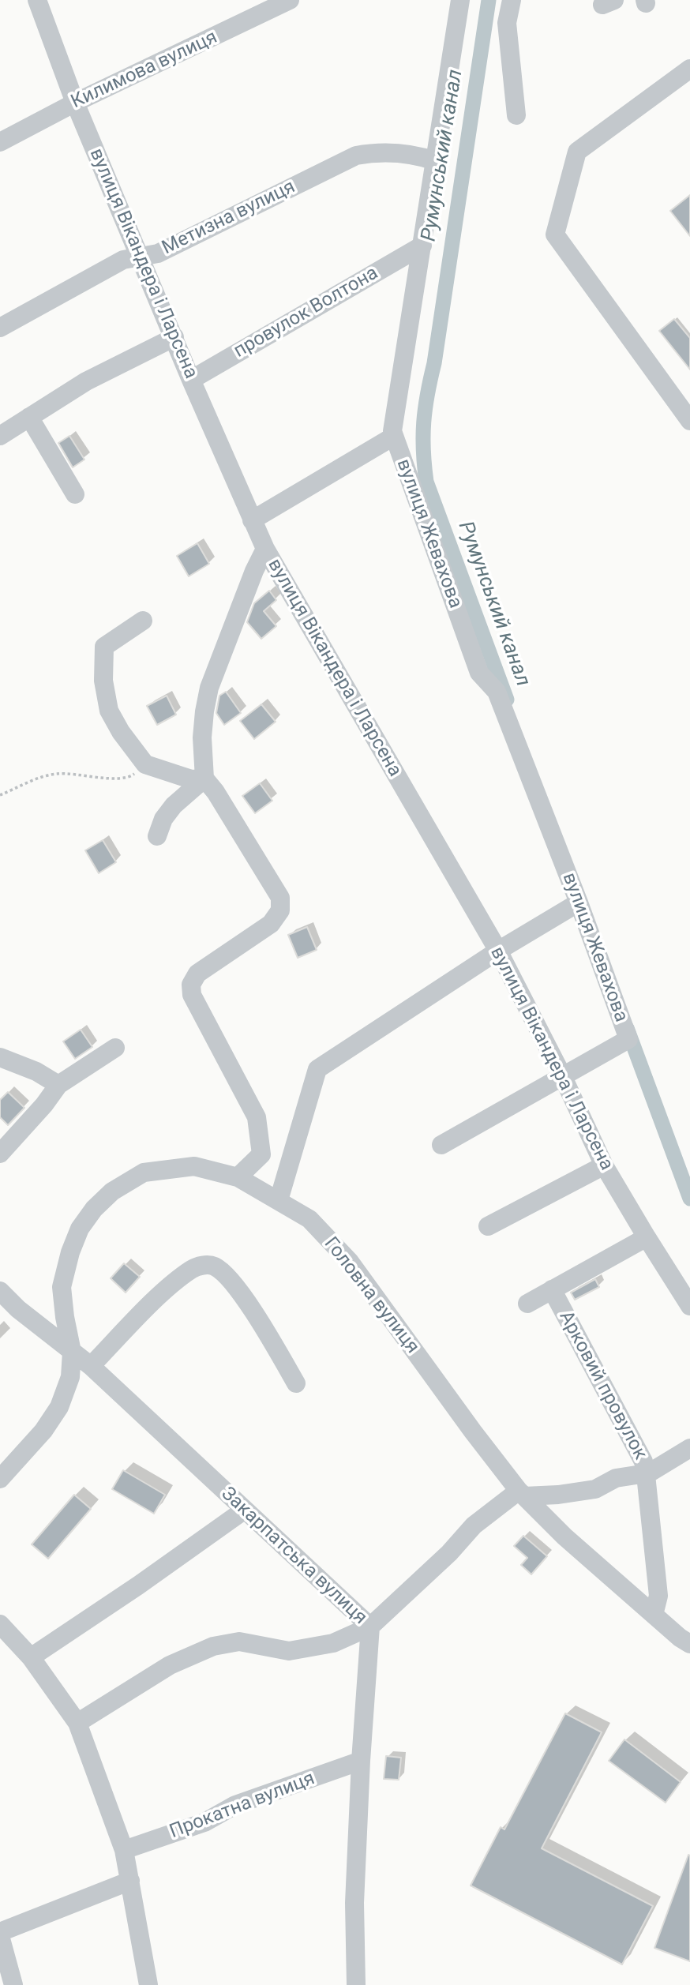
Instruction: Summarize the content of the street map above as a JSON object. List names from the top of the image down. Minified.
{"streets":{"street":["Килимова вулиця","Метизна вулиця","вулиця Вікандера і Ларсена","провулок Волтона","вулиця Жевахова","Головна вулиця","Арковий провулок","Закарпатська вулиця","Прокатна вулиця"]},"crossings":[["Килимова вулиця","вулиця Вікандера і Ларсена"],["Метизна вулиця","вулиця Вікандера і Ларсена"],["Метизна вулиця","вулиця Жевахова"],["вулиця Вікандера і Ларсена","провулок Волтона"],["вулиця Вікандера і Ларсена","вулиця Жевахова"],["провулок Волтона","вулиця Жевахова"],["Головна вулиця","Арковий провулок"],["Головна вулиця","Закарпатська вулиця"],["Закарпатська вулиця","Прокатна вулиця"]],"water":["Румунський канал"]}
